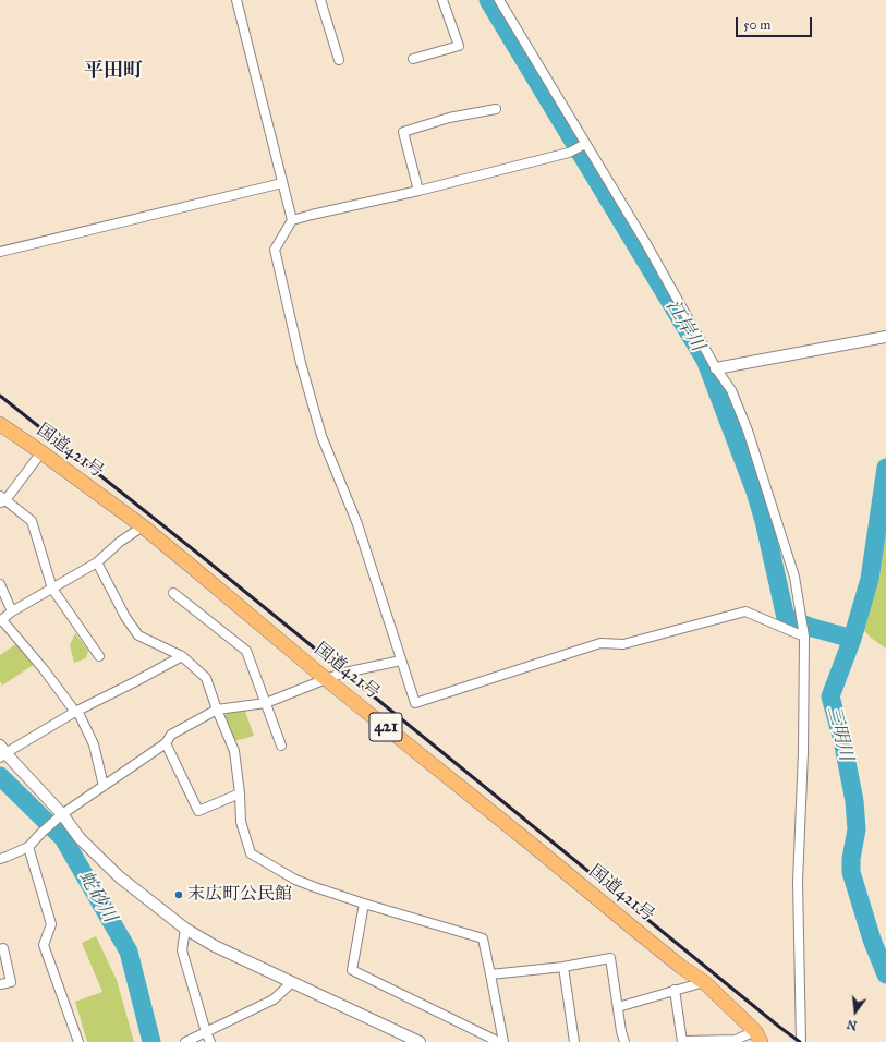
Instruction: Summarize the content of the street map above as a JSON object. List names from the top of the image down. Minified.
{"streets":{"highway":["国道421号","421"]},"districts":["平田町"],"water":["江岸川","三明川","蛇砂川"],"places":["末広町公民館"],"scale_bar":"50 m","north":"bottom"}
